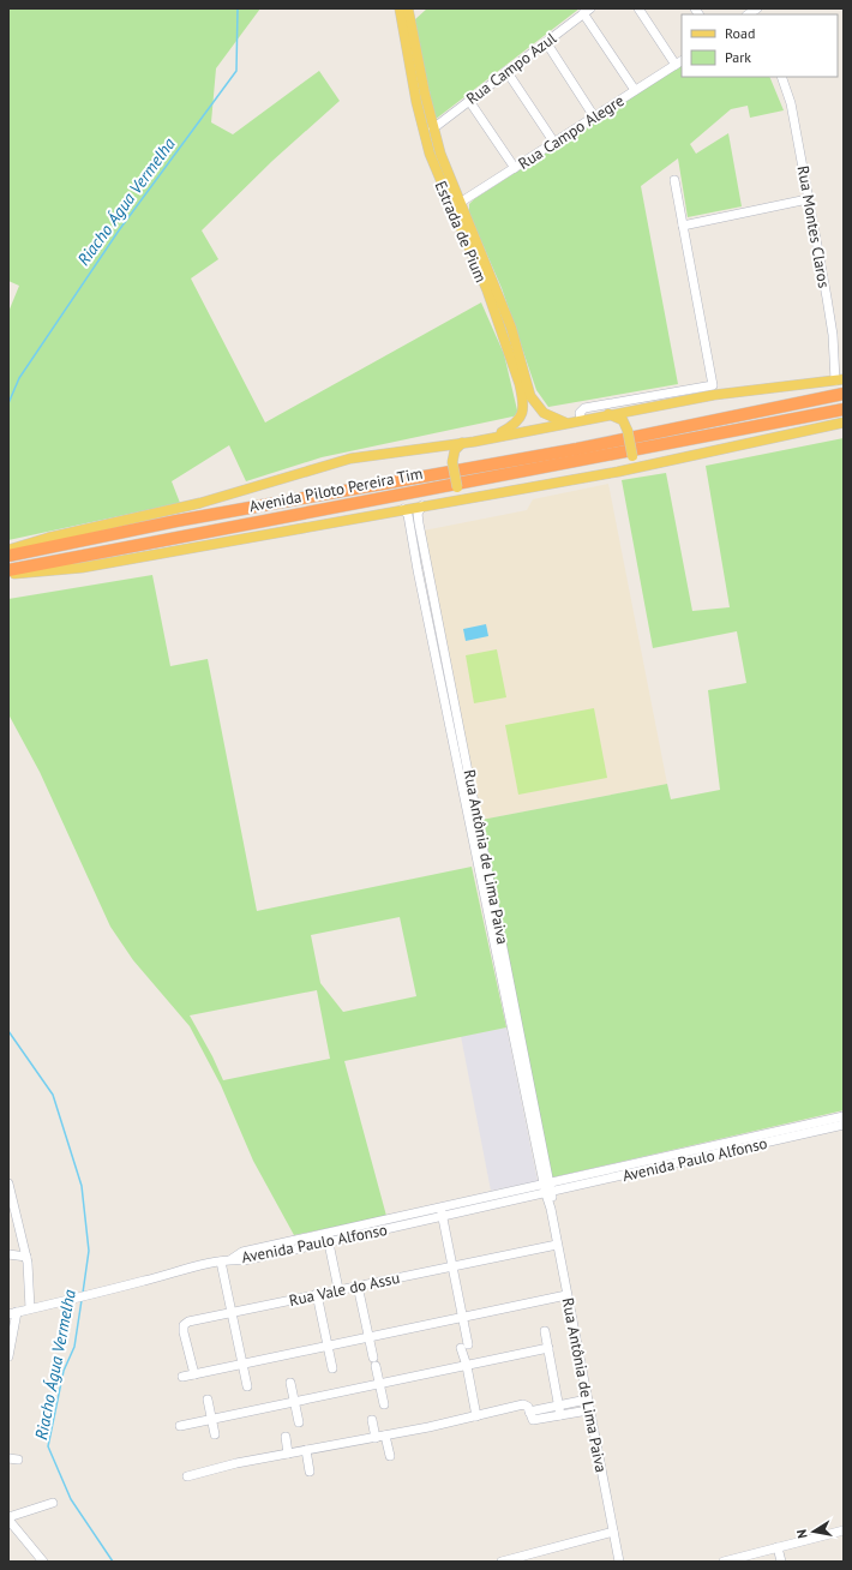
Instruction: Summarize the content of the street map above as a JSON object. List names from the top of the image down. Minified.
{"streets":{"highway":["Avenida Piloto Pereira Tim"],"main road":["Estrada de Pium"],"street":["Rua Campo Azul","Rua Campo Alegre","Rua Montes Claros","Rua Antônia de Lima Paiva","Avenida Paulo Alfonso","Rua Vale do Assu"]},"crossings":[["Rua Campo Azul","Estrada de Pium"],["Rua Campo Alegre","Estrada de Pium"],["Rua Antônia de Lima Paiva","Avenida Paulo Alfonso"],["Rua Antônia de Lima Paiva","Rua Vale do Assu"]],"water":["Riacho Água Vermelha"],"legend":["Road","Park"],"north":"left"}
